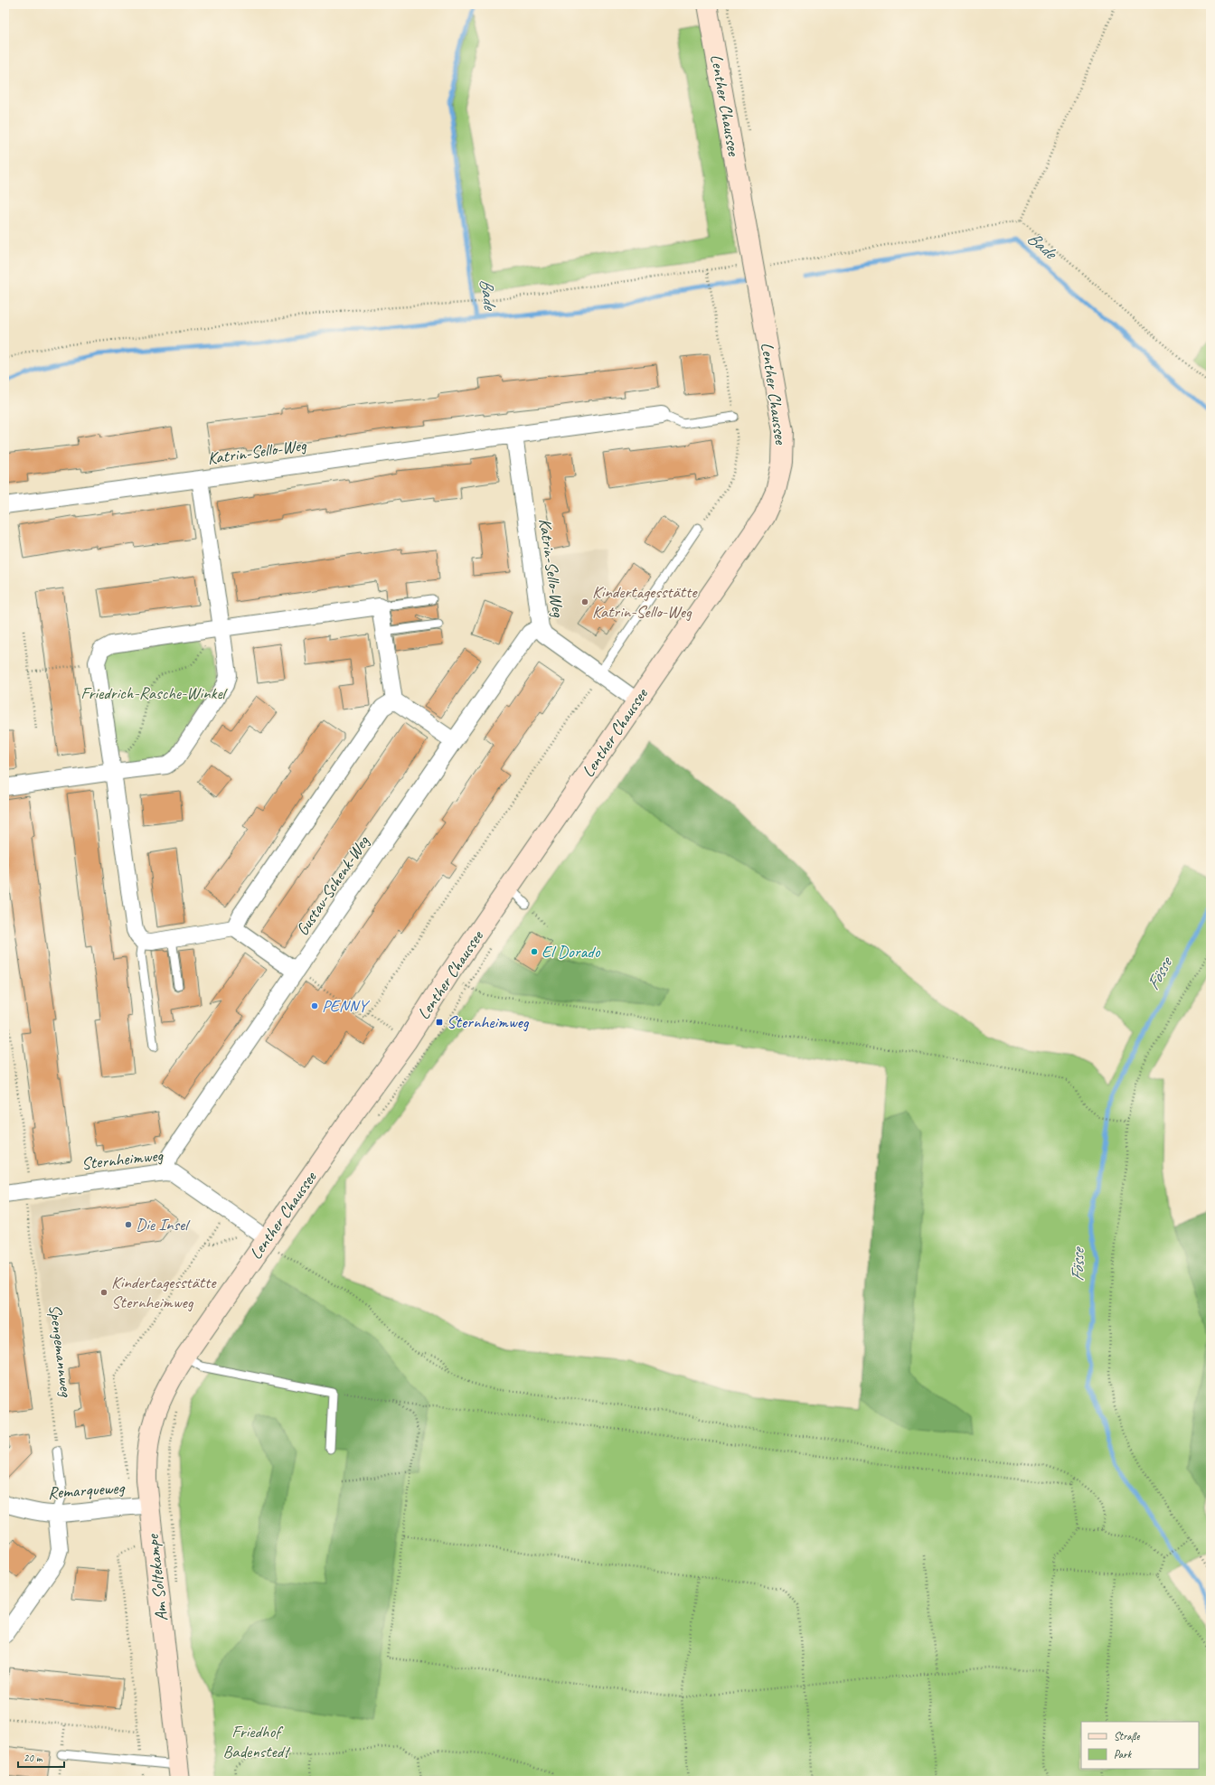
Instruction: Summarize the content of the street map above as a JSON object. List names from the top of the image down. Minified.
{"streets":{"street":["Lenther Chaussee","Katrin-Sello-Weg","Gustav-Schenk-Weg","Sternheimweg","Remarqueweg","Am Soltekampe"],"path":["Spengemannweg"]},"crossings":[["Lenther Chaussee","Katrin-Sello-Weg"],["Lenther Chaussee","Sternheimweg"],["Lenther Chaussee","Am Soltekampe"],["Katrin-Sello-Weg","Gustav-Schenk-Weg"],["Gustav-Schenk-Weg","Sternheimweg"],["Sternheimweg","Spengemannweg"],["Remarqueweg","Am Soltekampe"]],"water":["Bade","Fösse"],"parks":["Friedrich-Rasche-Winkel","Friedhof Badenstedt"],"places":{"other":["Kindertagesstätte Katrin-Sello-Weg","El Dorado","PENNY","Die Insel","Kindertagesstätte Sternheimweg"],"transit":["Sternheimweg"]},"legend":["Straße","Park"],"scale_bar":"20 m"}
